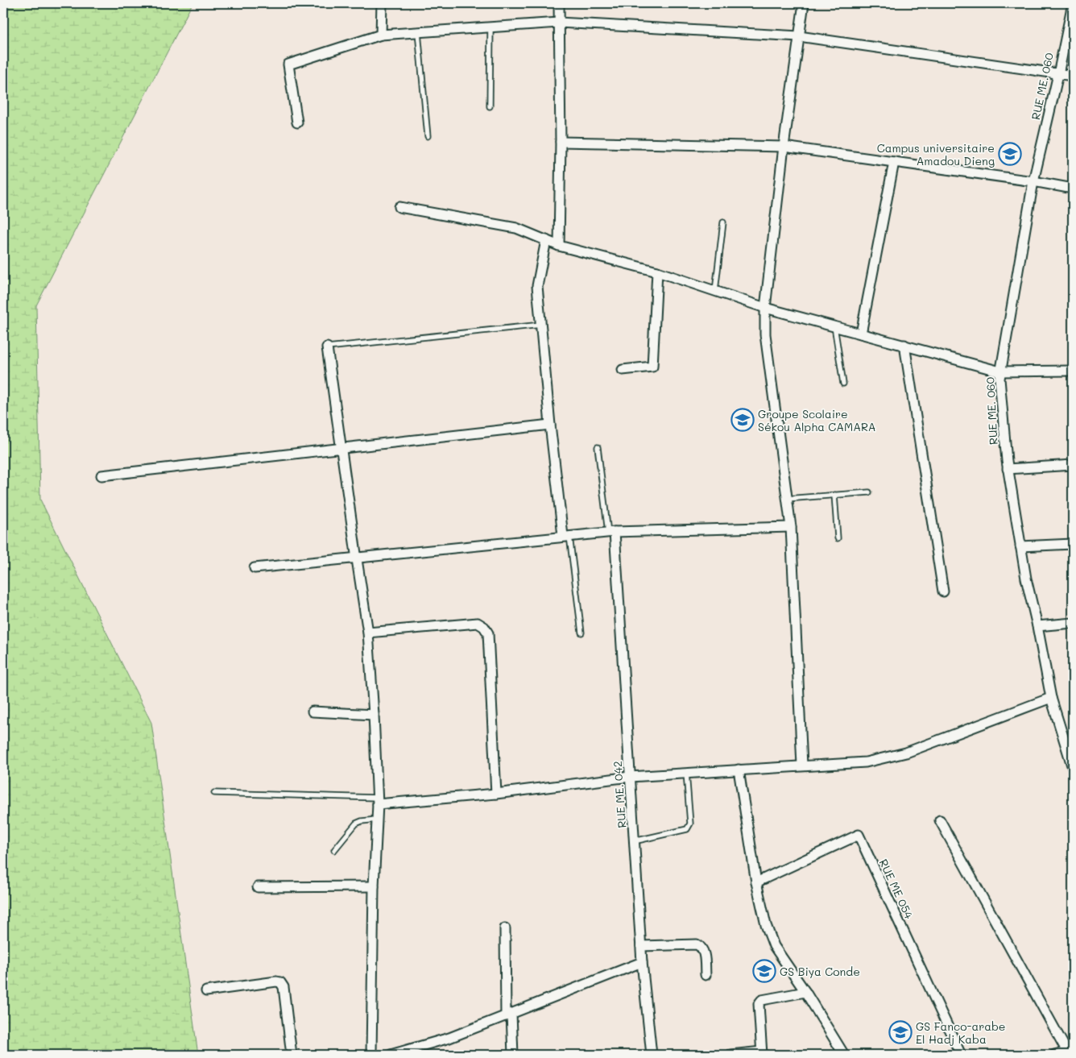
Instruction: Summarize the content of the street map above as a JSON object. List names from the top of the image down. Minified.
{"streets":{"street":["RUE ME. 060","RUE ME. 042","RUE ME 054"]},"places":{"school or university":["Campus universitaire Amadou Dieng","Groupe Scolaire Sékou Alpha CAMARA","GS Biya Conde","GS Fanco-arabe El Hadj Kaba"]}}
